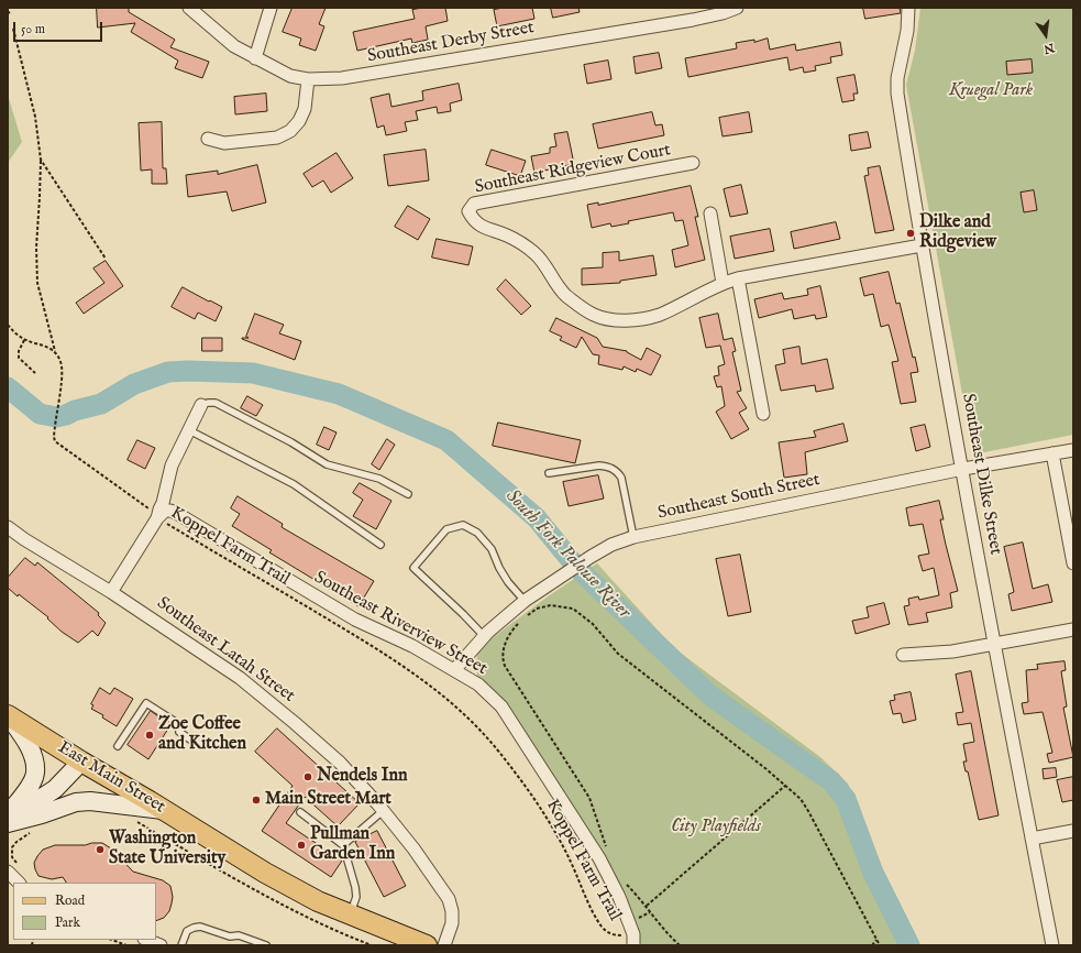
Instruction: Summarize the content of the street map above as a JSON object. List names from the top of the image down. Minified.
{"streets":{"main road":["East Main Street"],"street":["Southeast Derby Street","Southeast Ridgeview Court","Southeast Dilke Street","Southeast South Street","Southeast Riverview Street","Southeast Latah Street"],"path":["Koppel Farm Trail"]},"crossings":[["Southeast Ridgeview Court","Southeast Dilke Street"],["Southeast Dilke Street","Southeast South Street"],["Southeast South Street","Southeast Riverview Street"],["Koppel Farm Trail","Southeast Riverview Street"]],"water":["South Fork Palouse River"],"parks":["Kruegal Park","City Playfields"],"places":["Dilke and Ridgeview","Zoe Coffee and Kitchen","Nendels Inn","Main Street Mart","Pullman Garden Inn","Washington State University"],"legend":["Road","Park"],"scale_bar":"50 m","north":"bottom"}
